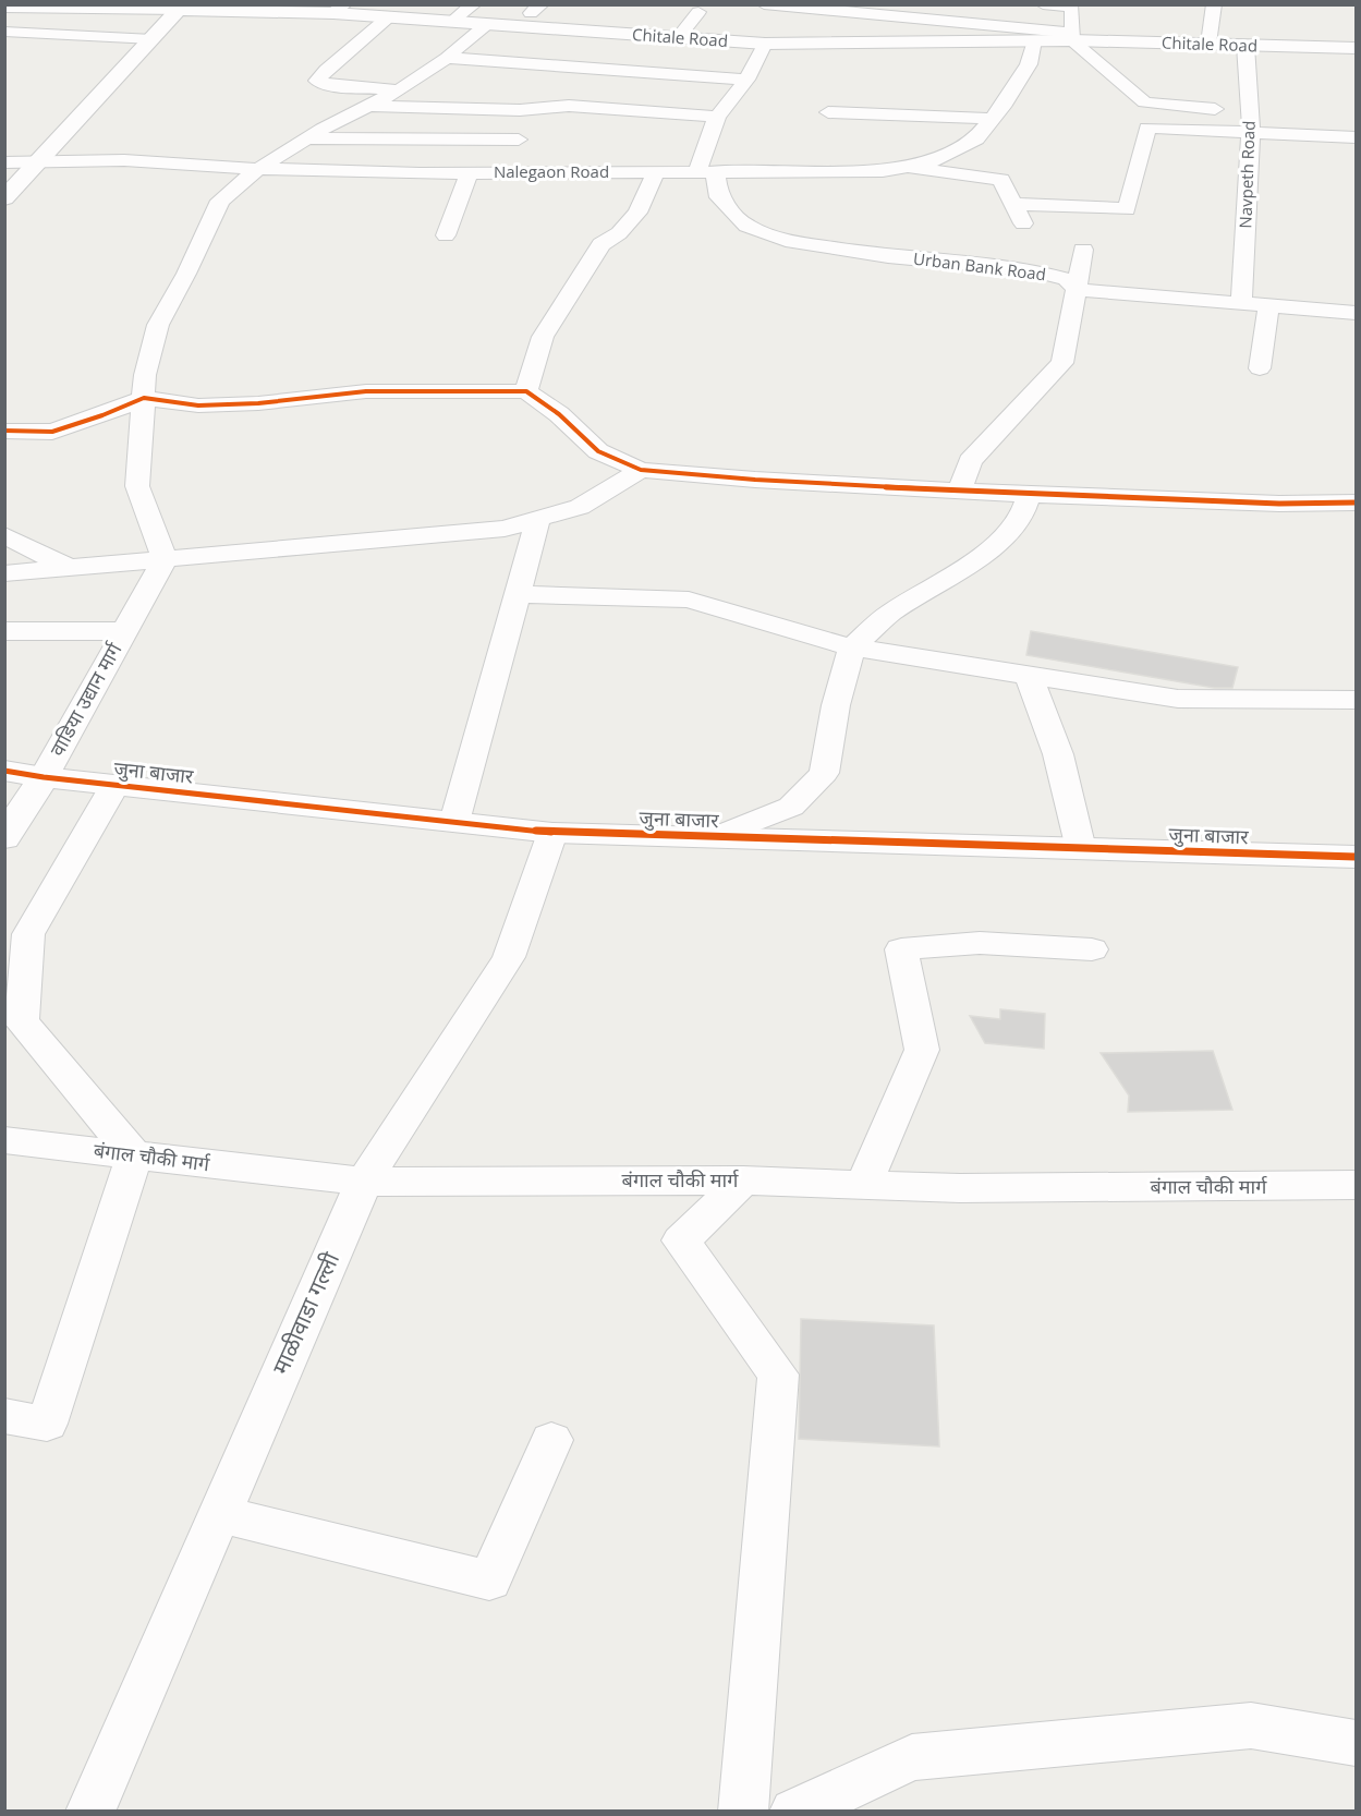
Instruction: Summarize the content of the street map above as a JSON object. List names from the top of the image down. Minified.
{"streets":{"street":["Chitale Road","Nalegaon Road","Navpeth Road","Urban Bank Road","वाडिया उद्यान मार्ग","जुना बाजार","बंगाल चौकी मार्ग","माळीवाडा गल्ली"]},"crossings":[["Chitale Road","Nalegaon Road"],["Chitale Road","Navpeth Road"],["Nalegaon Road","Urban Bank Road"],["Navpeth Road","Urban Bank Road"],["वाडिया उद्यान मार्ग","जुना बाजार"],["जुना बाजार","माळीवाडा गल्ली"],["बंगाल चौकी मार्ग","माळीवाडा गल्ली"]]}
